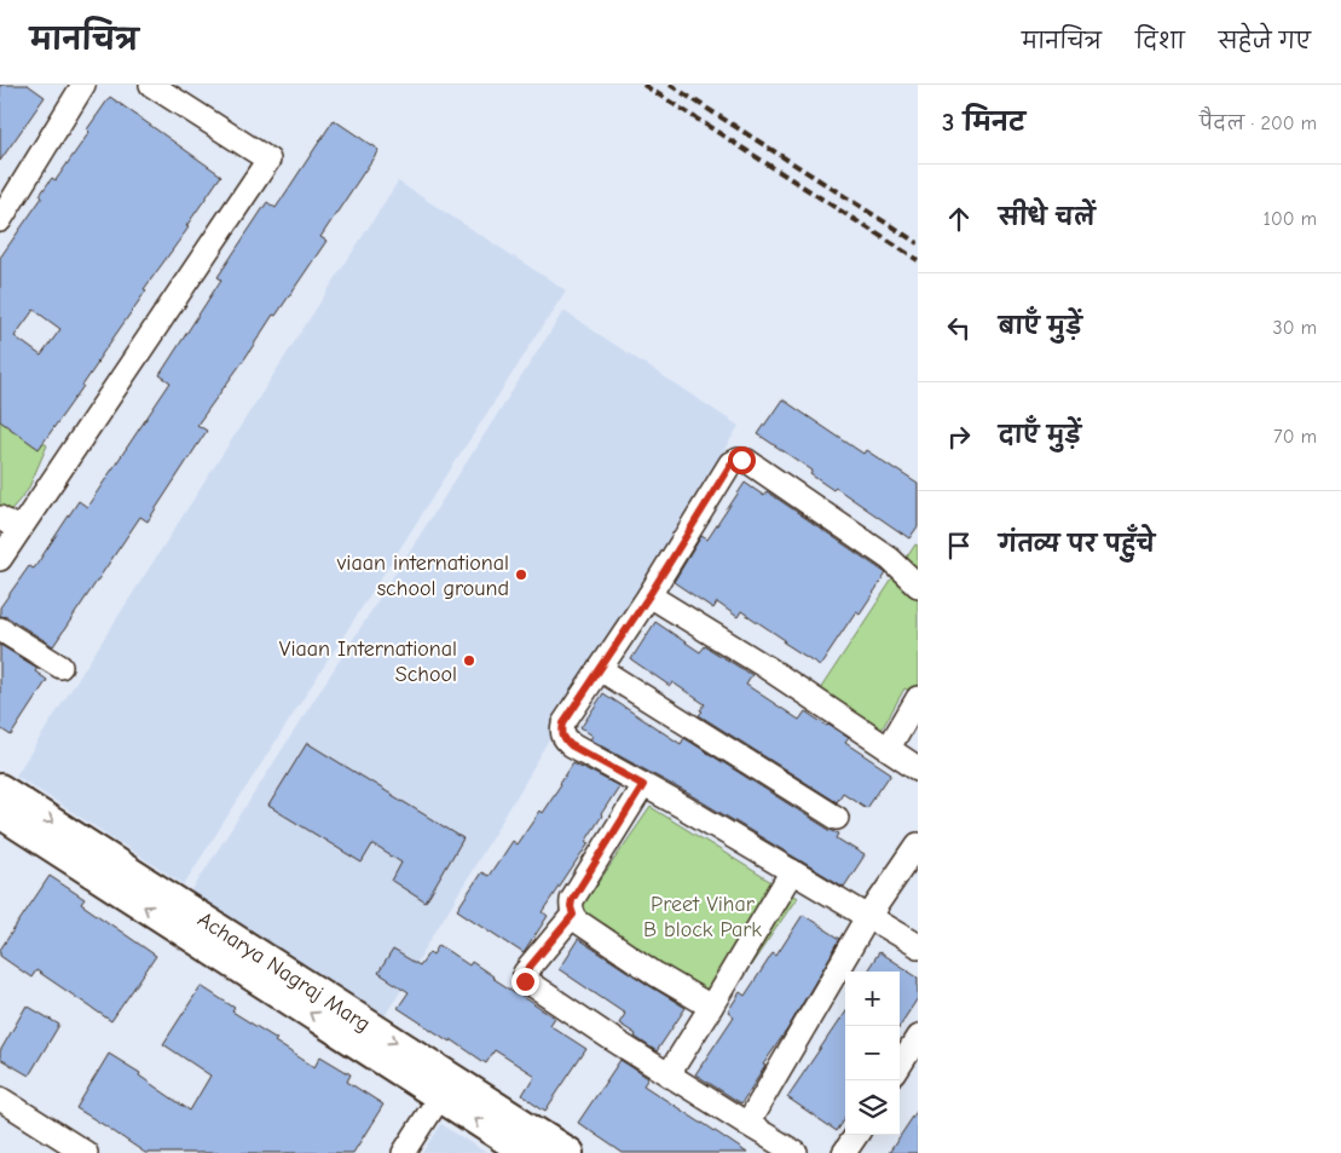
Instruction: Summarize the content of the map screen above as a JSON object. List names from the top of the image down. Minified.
{"streets":{"street":["Acharya Nagraj Marg"]},"parks":["Preet Vihar B block Park"],"places":["viaan international school ground","Viaan International School"],"page":{"header":"मानचित्र","nav":["मानचित्र","दिशा","सहेजे गए"],"heading":["3 मिनट","पैदल · 200 m"],"list":[["सीधे चलें","100 m"],["बाएँ मुड़ें","30 m"],["दाएँ मुड़ें","70 m"],"गंतव्य पर पहुँचे"],"map_buttons":["+","−"]}}
